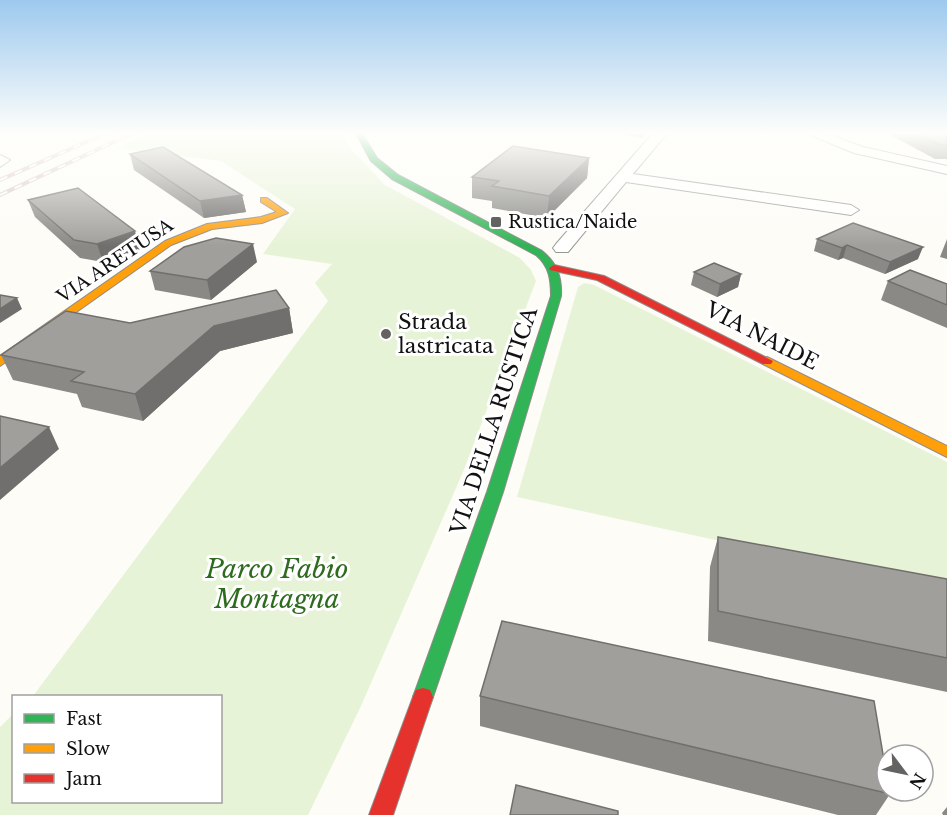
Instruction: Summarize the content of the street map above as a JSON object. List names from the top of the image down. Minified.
{"streets":{"street":["VIA ARETUSA","VIA NAIDE","VIA DELLA RUSTICA"]},"crossings":[["VIA NAIDE","VIA DELLA RUSTICA"]],"parks":["Parco Fabio Montagna"],"places":{"transit":["Rustica/Naide"],"other":["Strada lastricata"]},"legend":["Fast","Slow","Jam"],"north":"bottom right"}
